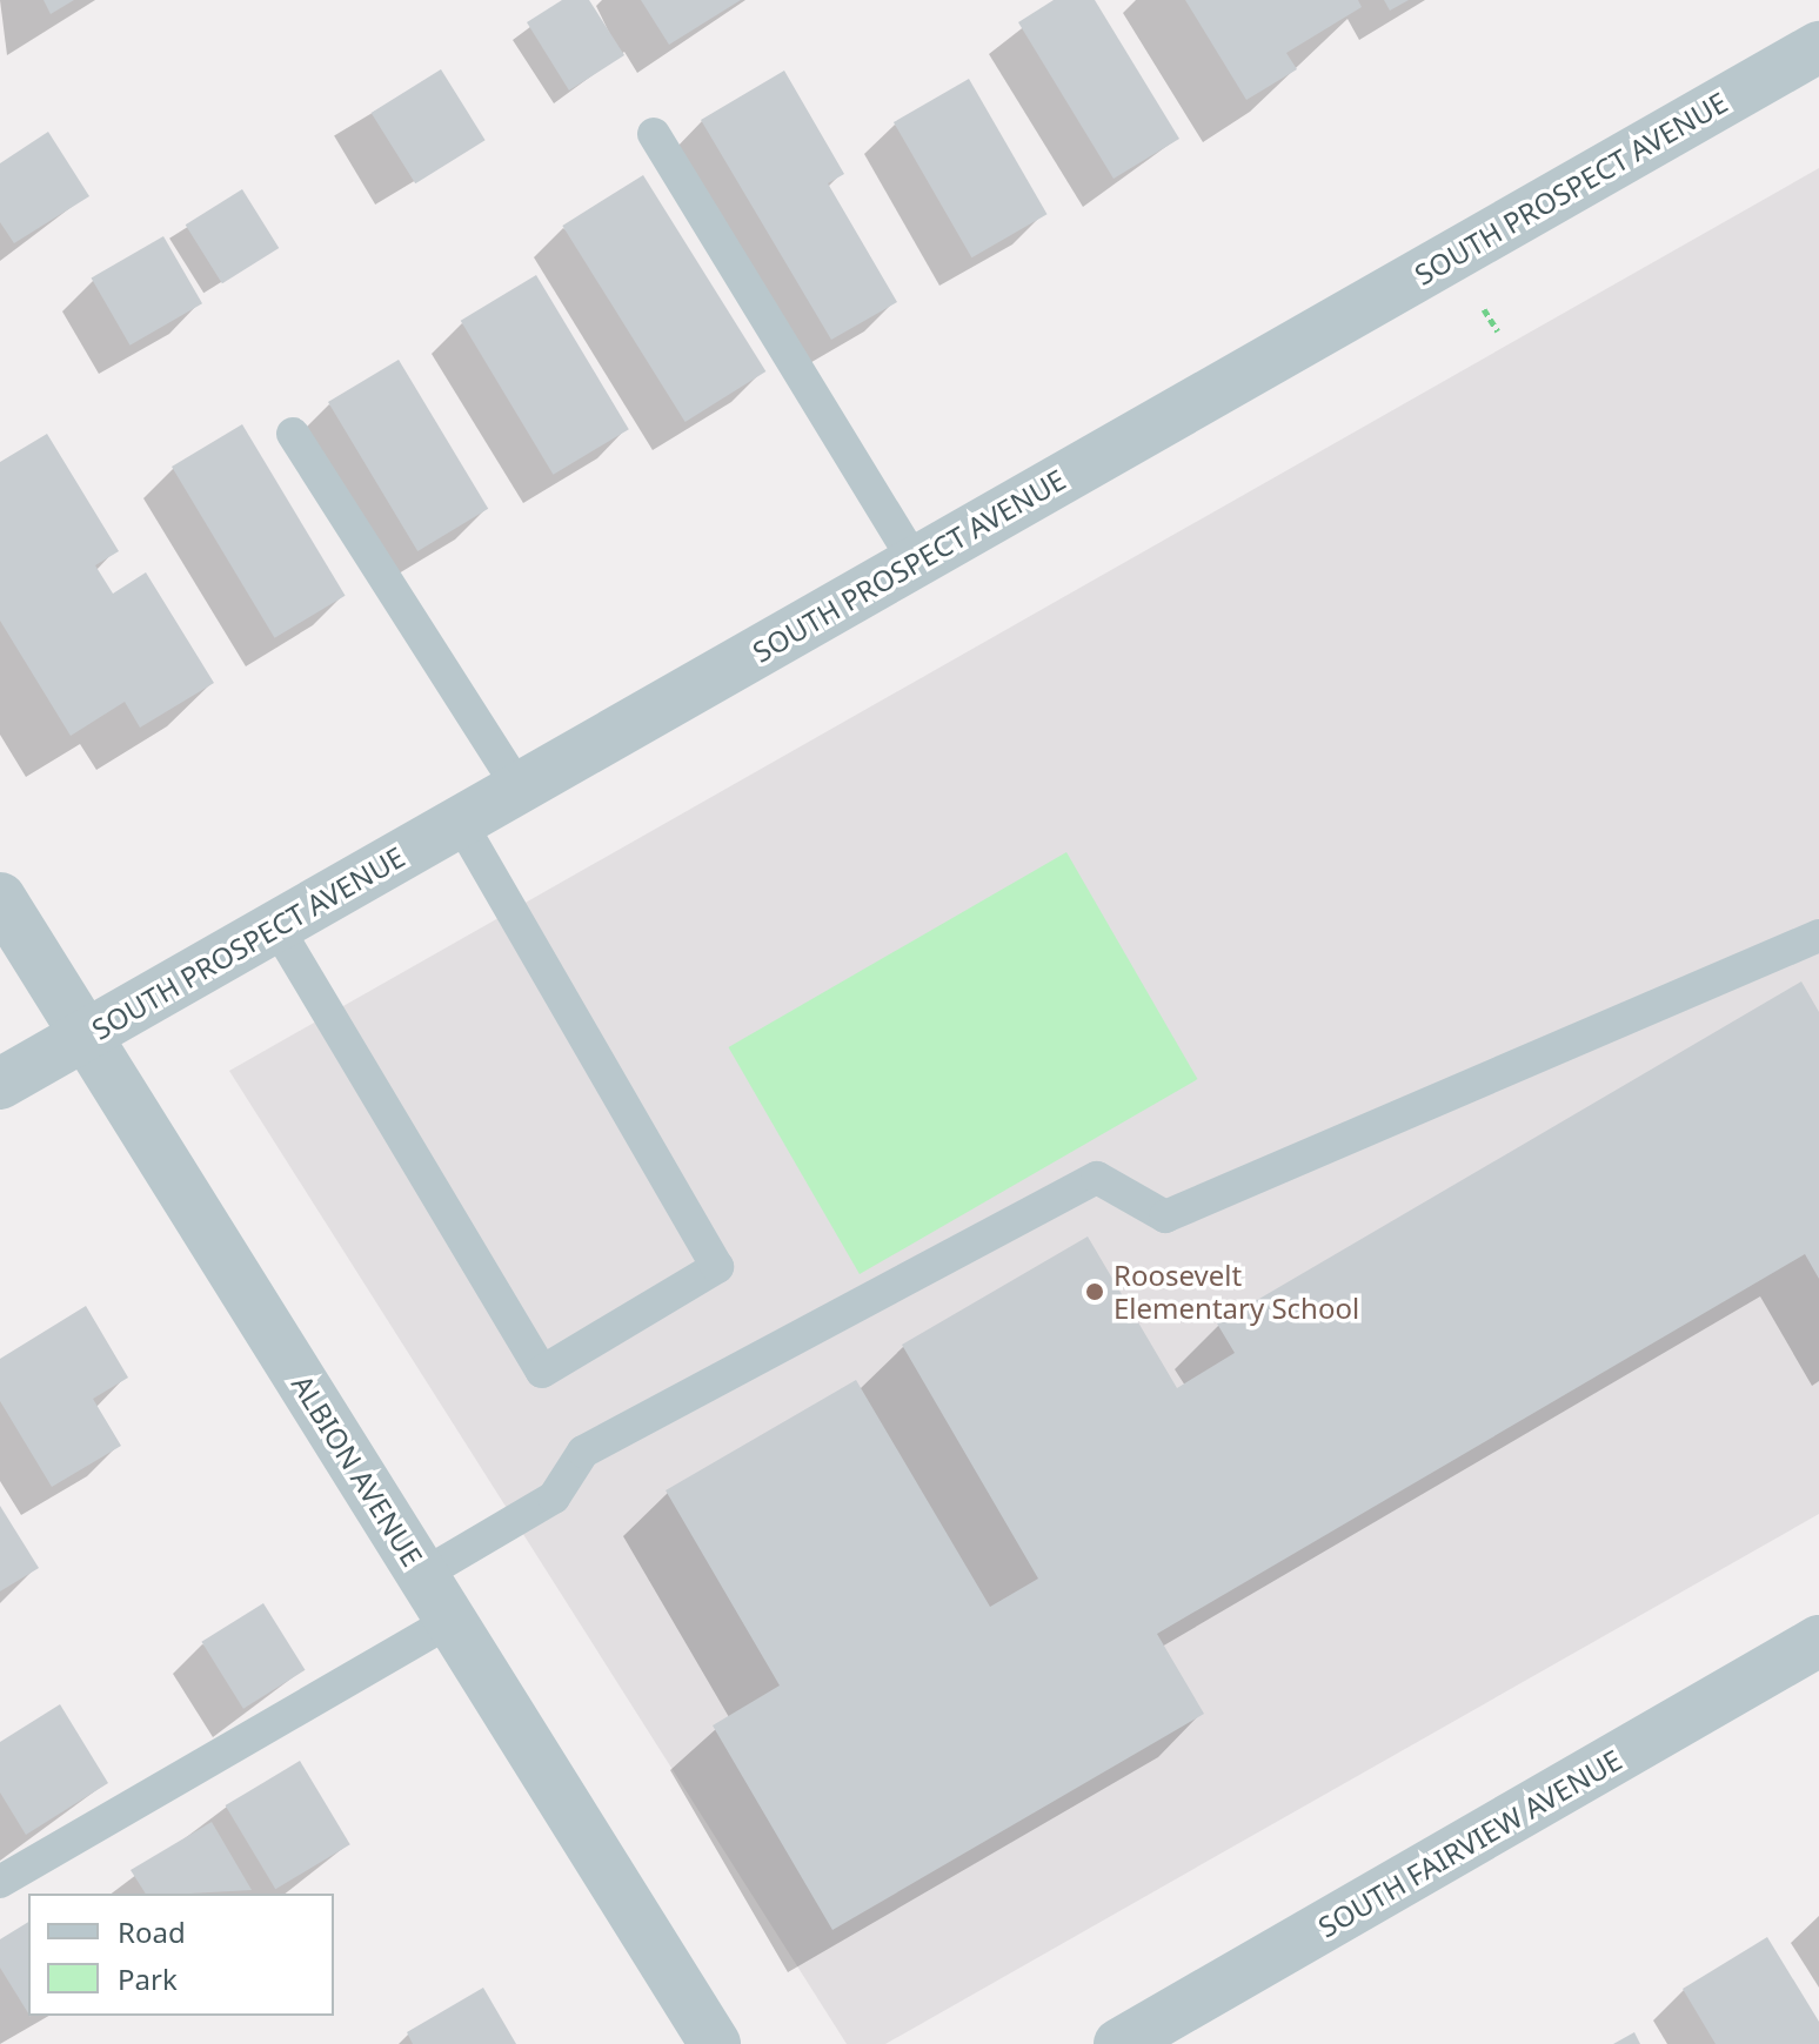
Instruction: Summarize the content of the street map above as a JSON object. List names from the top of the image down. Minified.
{"streets":{"street":["SOUTH PROSPECT AVENUE","ALBION AVENUE","SOUTH FAIRVIEW AVENUE"]},"crossings":[["SOUTH PROSPECT AVENUE","ALBION AVENUE"]],"places":["Roosevelt Elementary School"],"legend":["Road","Park"]}
